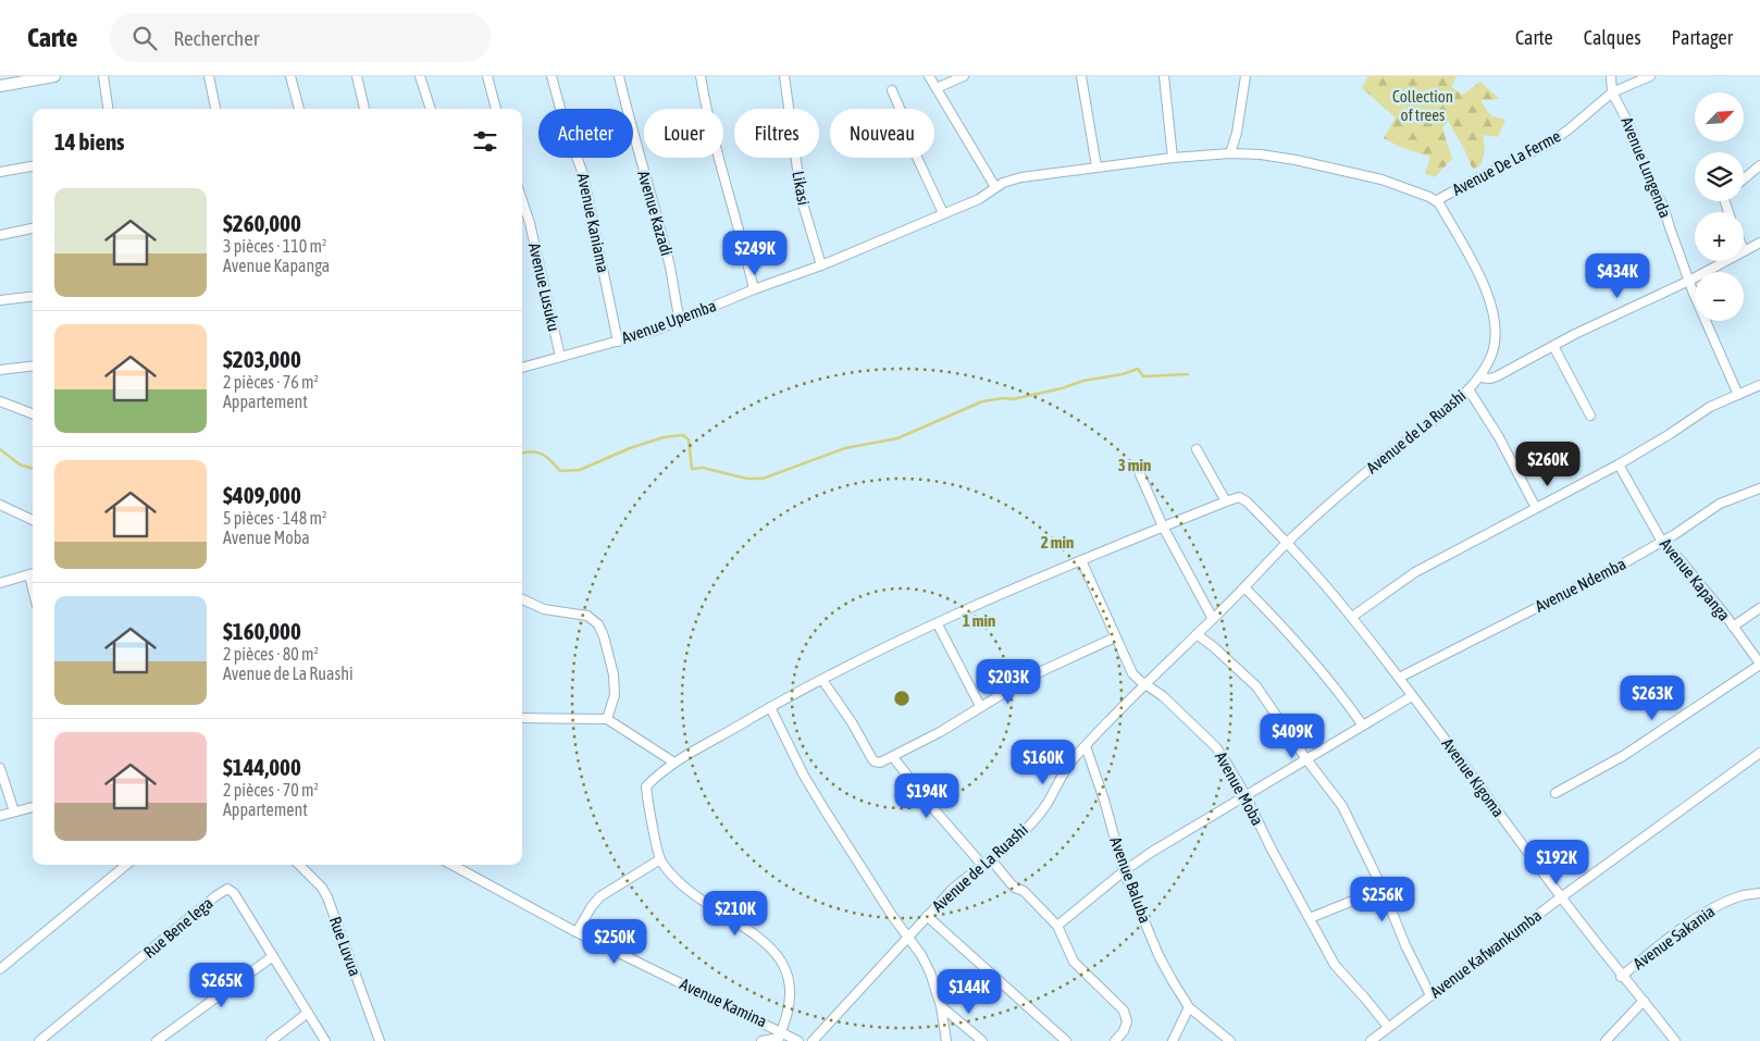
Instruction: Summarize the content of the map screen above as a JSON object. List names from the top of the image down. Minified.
{"streets":{"street":["Avenue De La Ferme","Avenue Lungenda","Likasi","Avenue Kazadi","Avenue Kaniama","Avenue Lusuku","Avenue Upemba","Avenue de La Ruashi","Avenue Kapanga","Avenue Ndemba","Avenue Kigoma","Avenue Moba","Avenue Baluba","Rue Bene lega","Avenue Sakania","Rue Luvua","Avenue Kafwankumba","Avenue Kamina"]},"crossings":[["Avenue De La Ferme","Avenue Lungenda"],["Avenue De La Ferme","Avenue de La Ruashi"],["Likasi","Avenue Upemba"],["Avenue Kazadi","Avenue Upemba"],["Avenue Kaniama","Avenue Upemba"],["Avenue Lusuku","Avenue Upemba"],["Avenue de La Ruashi","Avenue Kigoma"],["Avenue de La Ruashi","Avenue Moba"],["Avenue de La Ruashi","Avenue Baluba"],["Avenue Kapanga","Avenue Ndemba"],["Avenue Ndemba","Avenue Kigoma"],["Avenue Kigoma","Avenue Sakania"],["Avenue Kigoma","Avenue Kafwankumba"],["Avenue Moba","Avenue Kafwankumba"]],"parks":["Collection of trees"],"north":"top right","page":{"header":"Carte","search":"Rechercher","nav":["Carte","Calques","Partager"],"map_buttons":["+","−"],"chip":["Acheter","Louer","Filtres","Nouveau"],"heading":"14 biens","list":[{"name":"$260,000","note":"3 pièces · 110 m² · Avenue Kapanga"},{"name":"$203,000","note":"2 pièces · 76 m² · Appartement"},{"name":"$409,000","note":"5 pièces · 148 m² · Avenue Moba"},{"name":"$160,000","note":"2 pièces · 80 m² · Avenue de La Ruashi"},{"name":"$144,000","note":"2 pièces · 70 m² · Appartement"}],"price":["$249K","$434K","$260K","$203K","$263K","$409K","$160K","$194K","$192K","$256K","$210K","$250K","$265K","$144K"]},"rings":["3 min","2 min","1 min"]}
